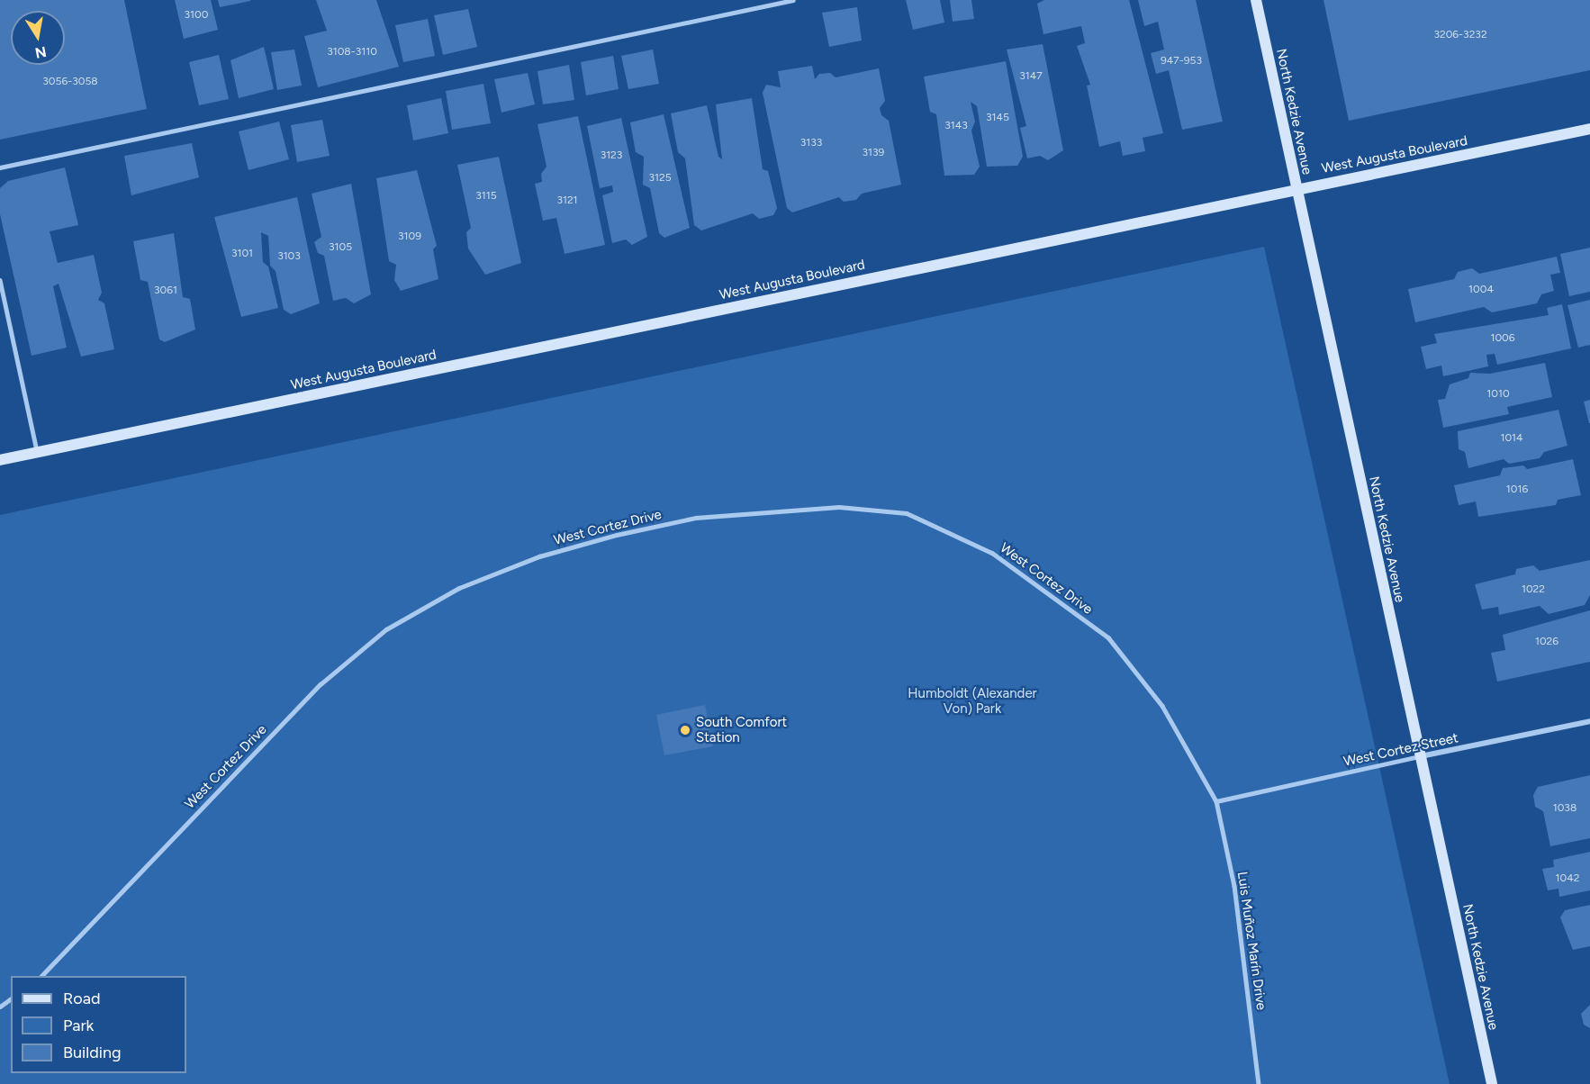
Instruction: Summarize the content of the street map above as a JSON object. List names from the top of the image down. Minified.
{"streets":{"street":["North Kedzie Avenue","West Augusta Boulevard","West Cortez Street"],"lane":["West Cortez Drive","Luis Muñoz Marín Drive"]},"crossings":[["North Kedzie Avenue","West Augusta Boulevard"],["North Kedzie Avenue","West Cortez Street"],["West Cortez Drive","West Cortez Street"],["West Cortez Drive","Luis Muñoz Marín Drive"],["West Cortez Street","Luis Muñoz Marín Drive"]],"parks":["Humboldt (Alexander Von) Park"],"places":["South Comfort Station"],"house_numbers":["3100","3206-3232","3108-3110","947-953","3147","3056-3058","3145","3143","3133","3139","3123","3125","3115","3121","3109","3105","3101","3103","1004","3061","1006","1010","1014","1016","1022","1026","1038","1042"],"legend":["Road","Park","Building"],"north":"bottom"}
